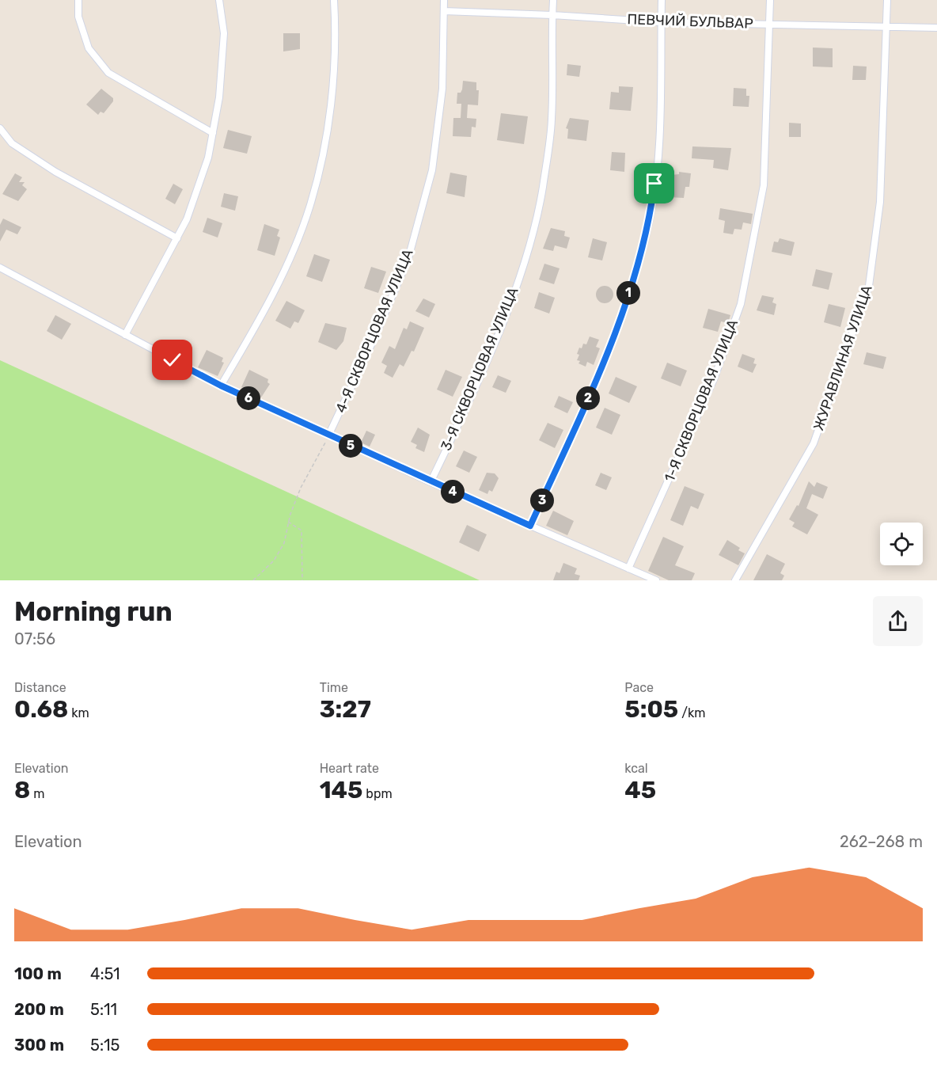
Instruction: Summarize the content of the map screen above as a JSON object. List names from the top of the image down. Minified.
{"streets":{"street":["ПЕВЧИЙ БУЛЬВАР","4-Я СКВОРЦОВАЯ УЛИЦА","ЖУРАВЛИНАЯ УЛИЦА","3-Я СКВОРЦОВАЯ УЛИЦА","1-Я СКВОРЦОВАЯ УЛИЦА"]},"crossings":[["ПЕВЧИЙ БУЛЬВАР","4-Я СКВОРЦОВАЯ УЛИЦА"],["ПЕВЧИЙ БУЛЬВАР","ЖУРАВЛИНАЯ УЛИЦА"],["ПЕВЧИЙ БУЛЬВАР","3-Я СКВОРЦОВАЯ УЛИЦА"],["ПЕВЧИЙ БУЛЬВАР","1-Я СКВОРЦОВАЯ УЛИЦА"]],"page":{"pins":["1","2","6","5","4","3"],"heading":["Morning run","07:56"],"stats":[["Distance","0.68 km"],["Time","3:27"],["Pace","5:05 /km"],["Elevation","8 m"],["Heart rate","145 bpm"],["kcal","45"]],"chart":["Elevation","262–268 m"],"list":[{"name":"100 m","note":"4:51"},{"name":"200 m","note":"5:11"},{"name":"300 m","note":"5:15"}]}}
